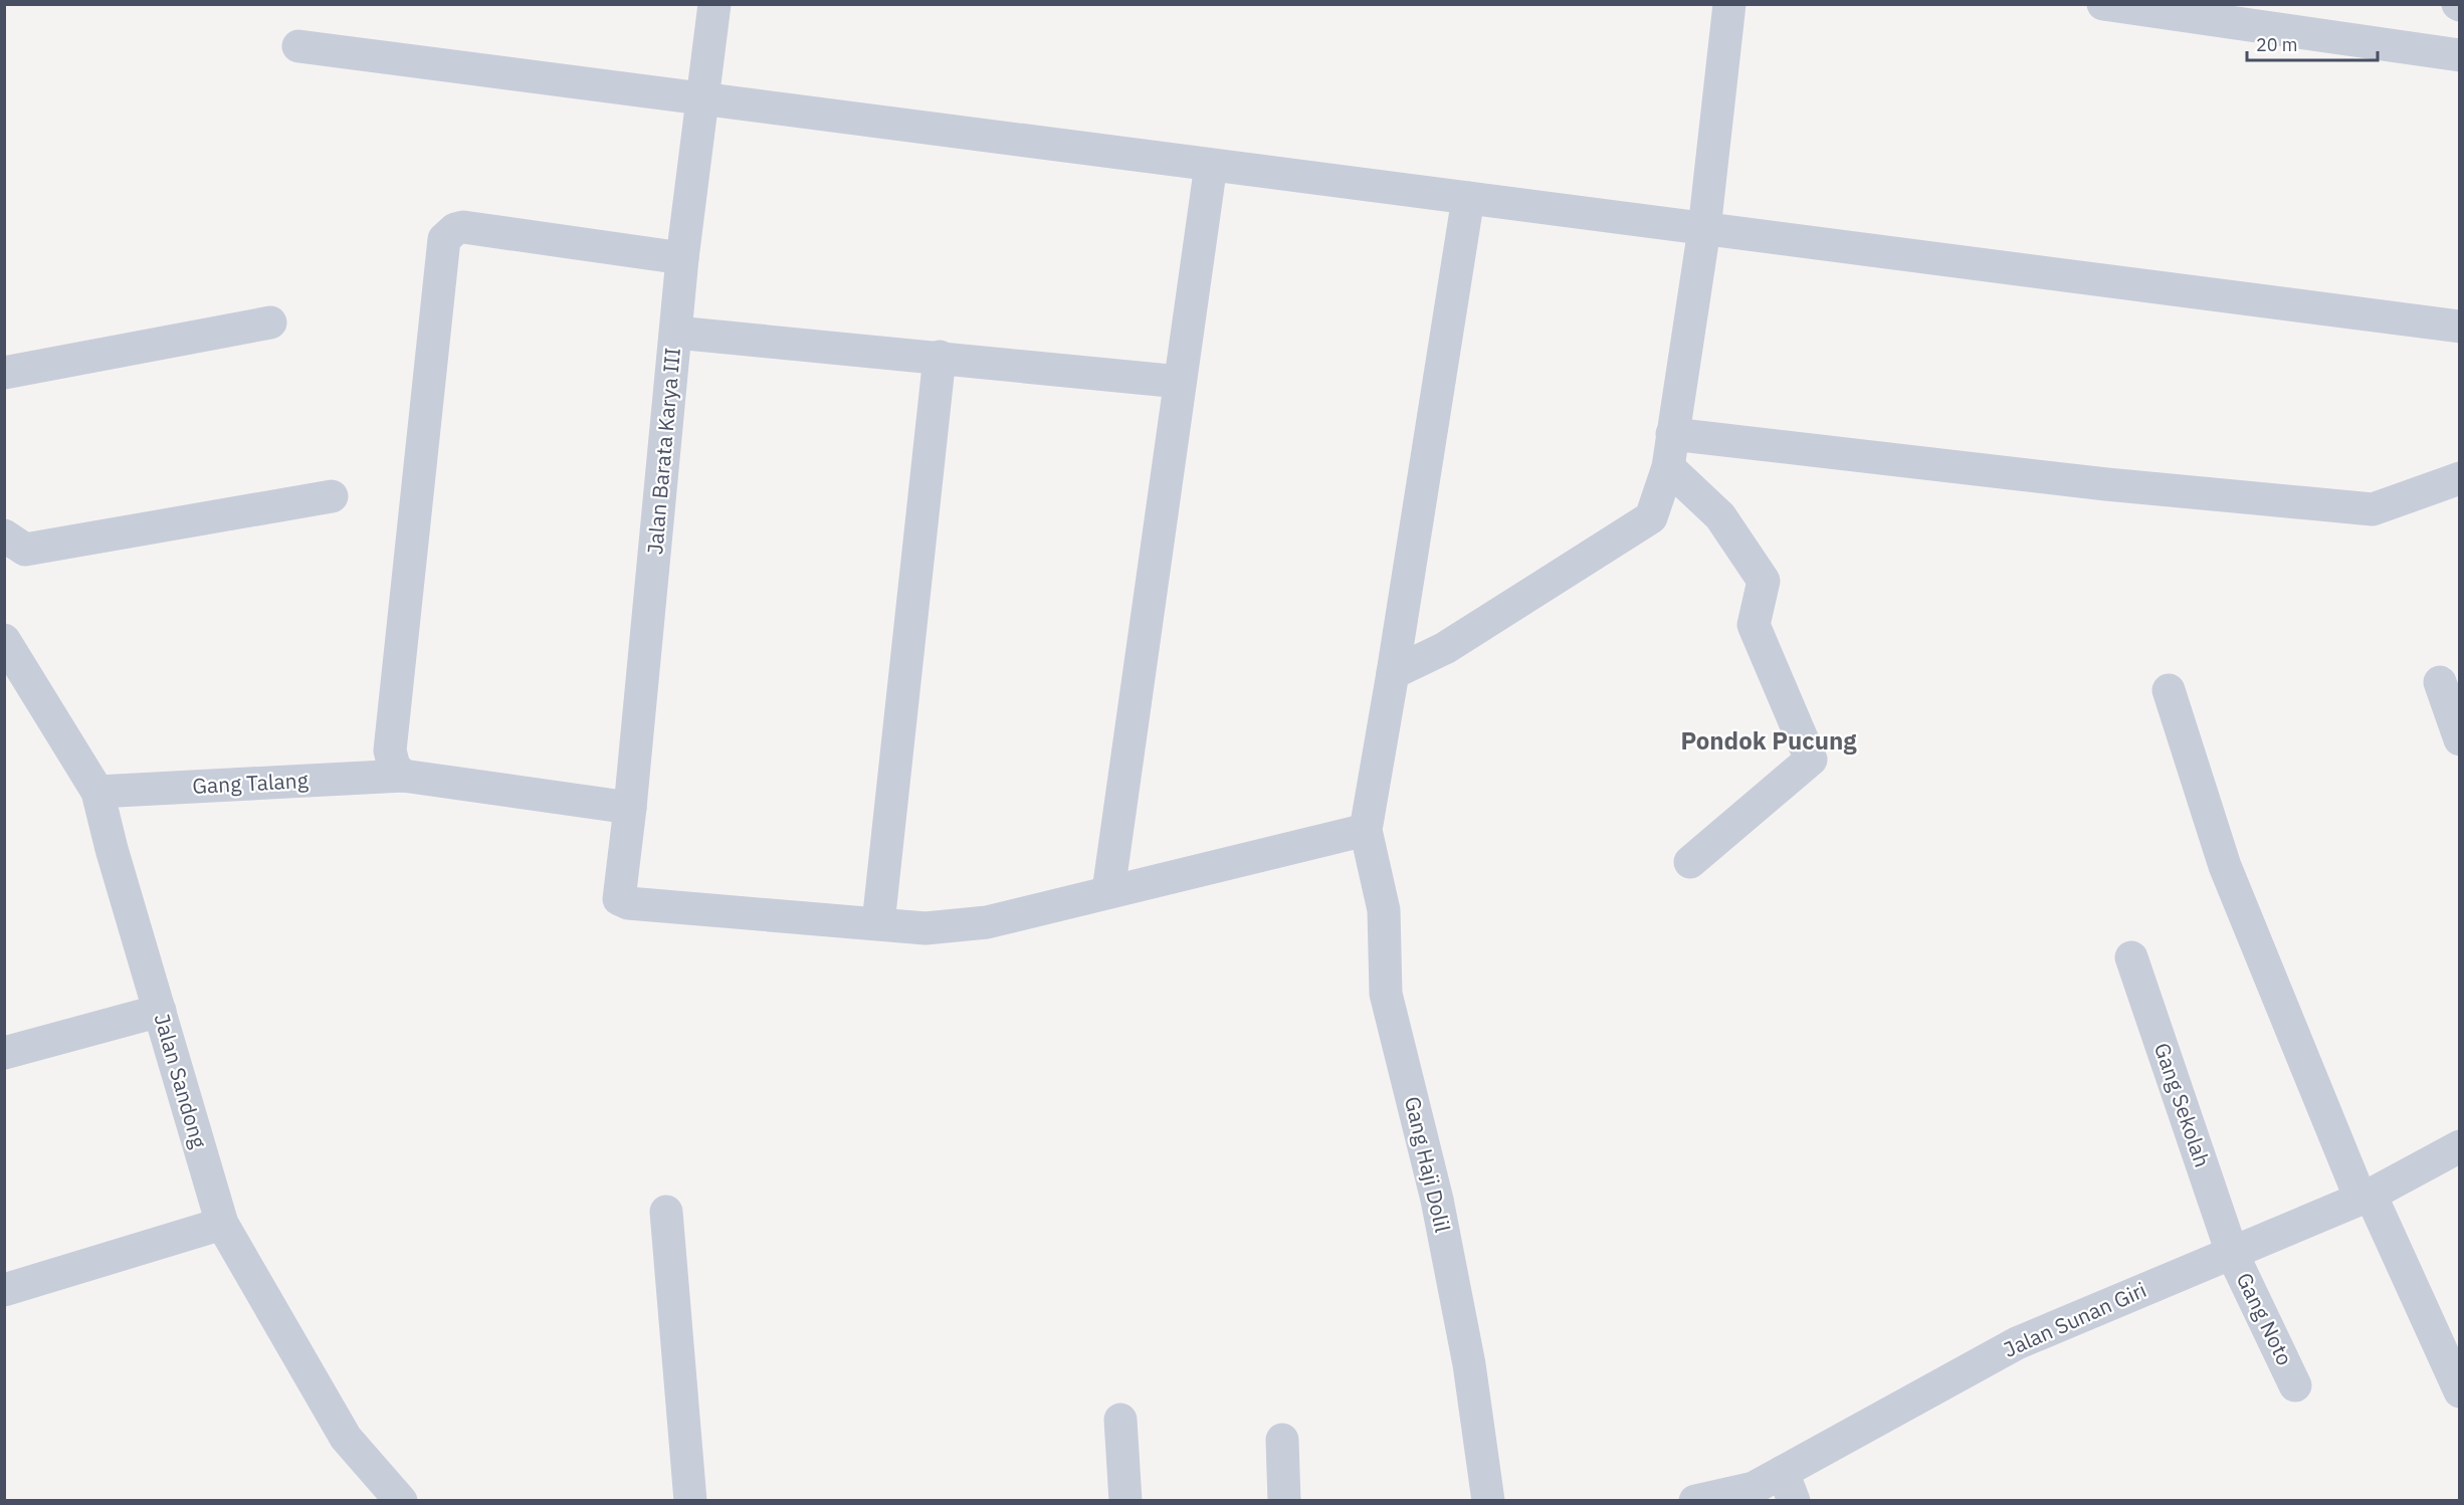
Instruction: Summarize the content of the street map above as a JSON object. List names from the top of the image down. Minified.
{"streets":{"street":["Jalan Barata Karya III","Gang Talang","Jalan Sandong","Gang Sekolah","Gang Haji Dolil","Gang Noto","Jalan Sunan Giri"]},"crossings":[["Jalan Barata Karya III","Gang Talang"],["Gang Talang","Jalan Sandong"],["Gang Sekolah","Gang Noto"],["Gang Sekolah","Jalan Sunan Giri"],["Gang Noto","Jalan Sunan Giri"]],"districts":["Pondok Pucung"],"scale_bar":"20 m"}
